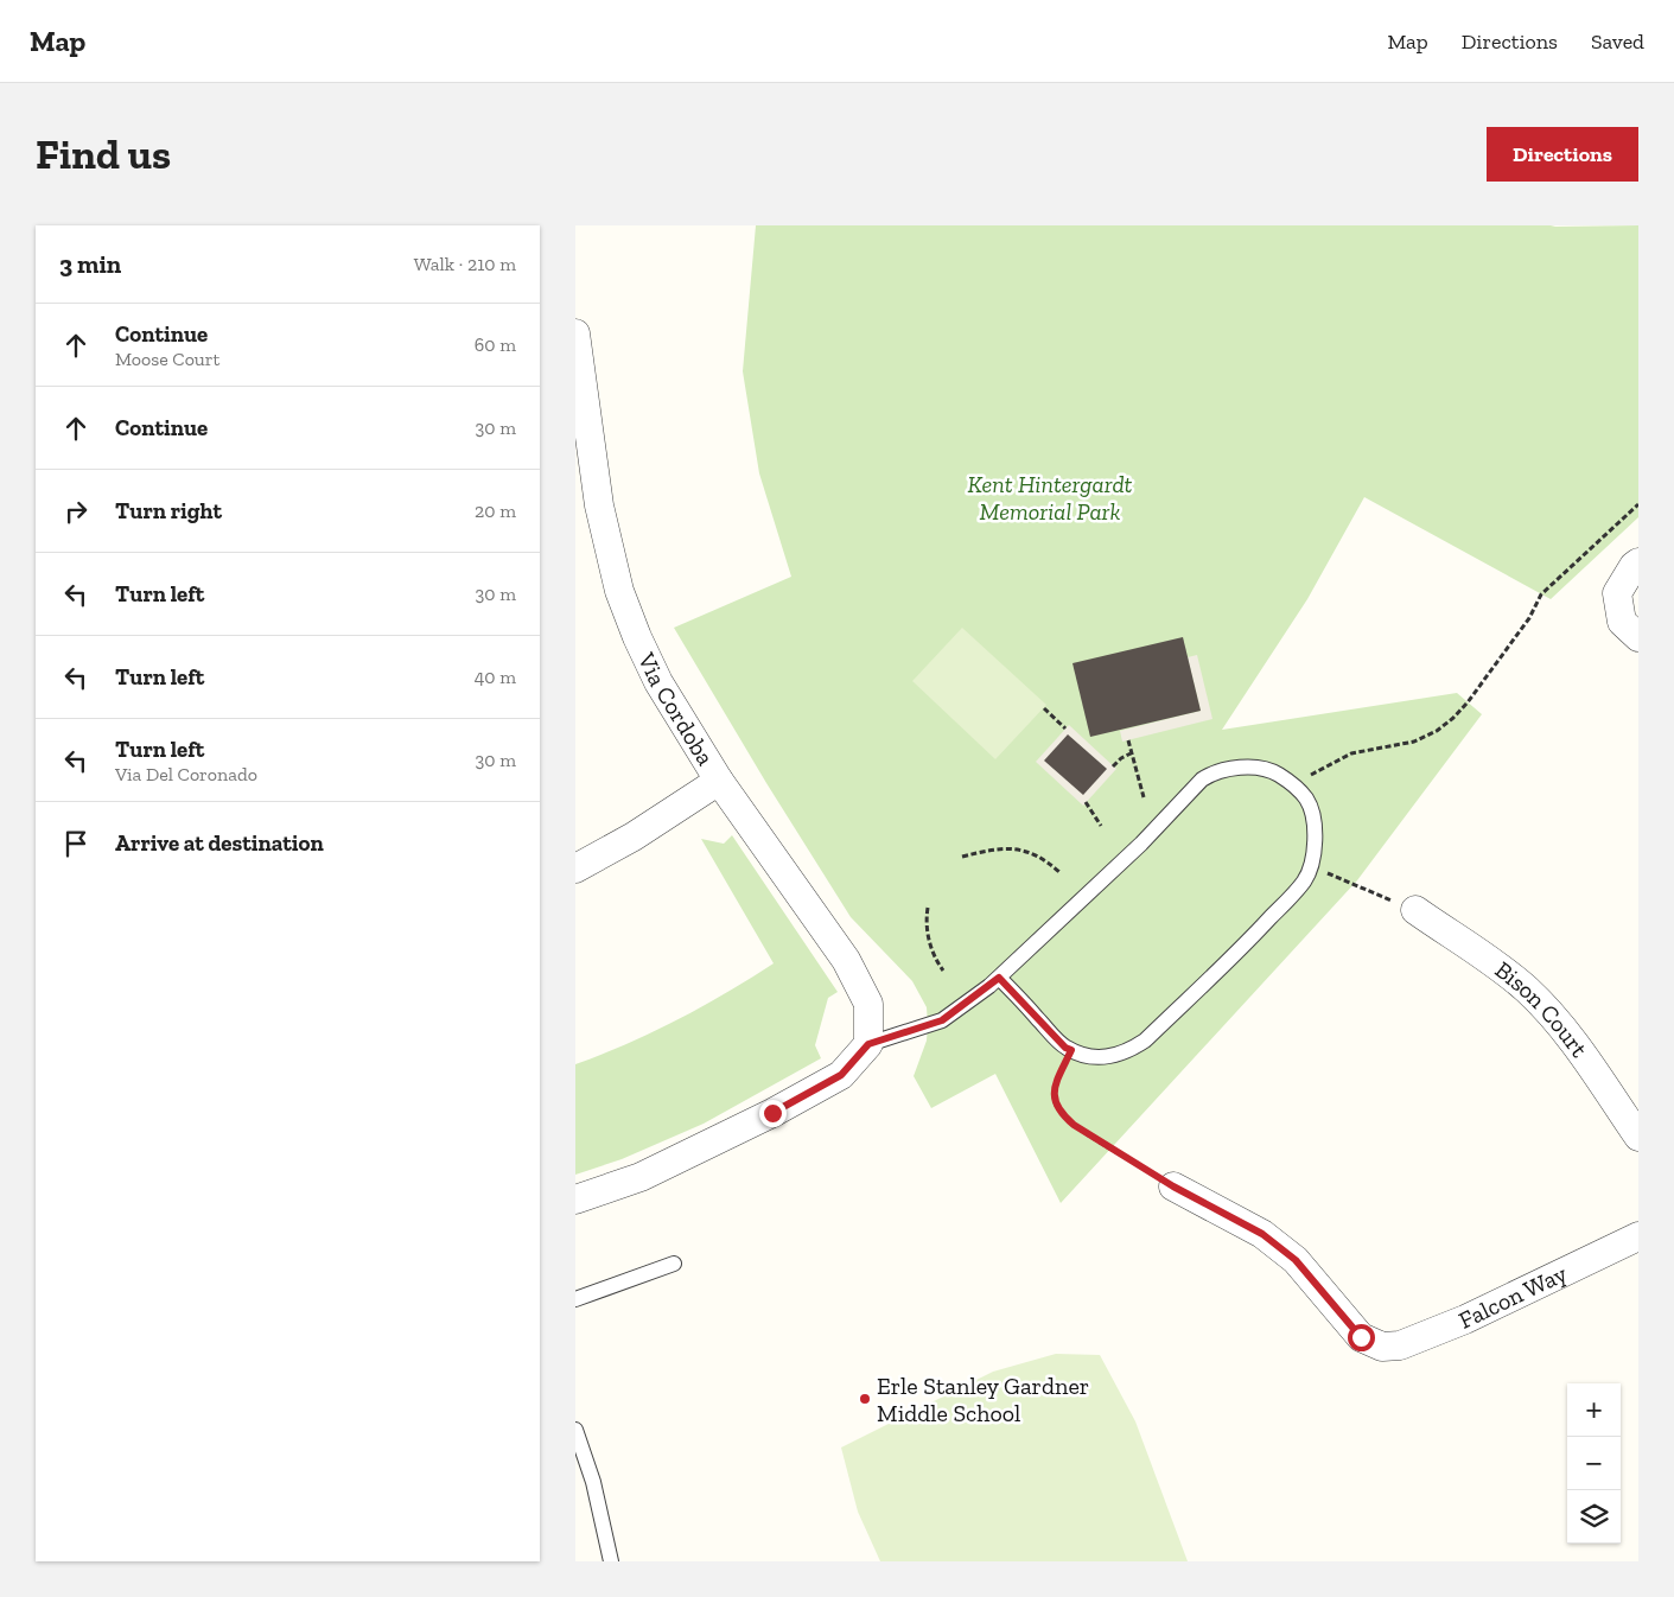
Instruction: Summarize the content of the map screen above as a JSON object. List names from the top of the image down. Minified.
{"streets":{"street":["Via Cordoba","Bison Court","Falcon Way"]},"parks":["Kent Hintergardt Memorial Park"],"places":["Erle Stanley Gardner Middle School"],"page":{"header":"Map","nav":["Map","Directions","Saved"],"buttons":"Directions","title":"Find us","heading":["3 min","Walk · 210 m"],"list":[["Continue","Moose Court","60 m"],["Continue","30 m"],["Turn right","20 m"],["Turn left","30 m"],["Turn left","40 m"],["Turn left","Via Del Coronado","30 m"],"Arrive at destination"],"map_buttons":["+","−"]}}
